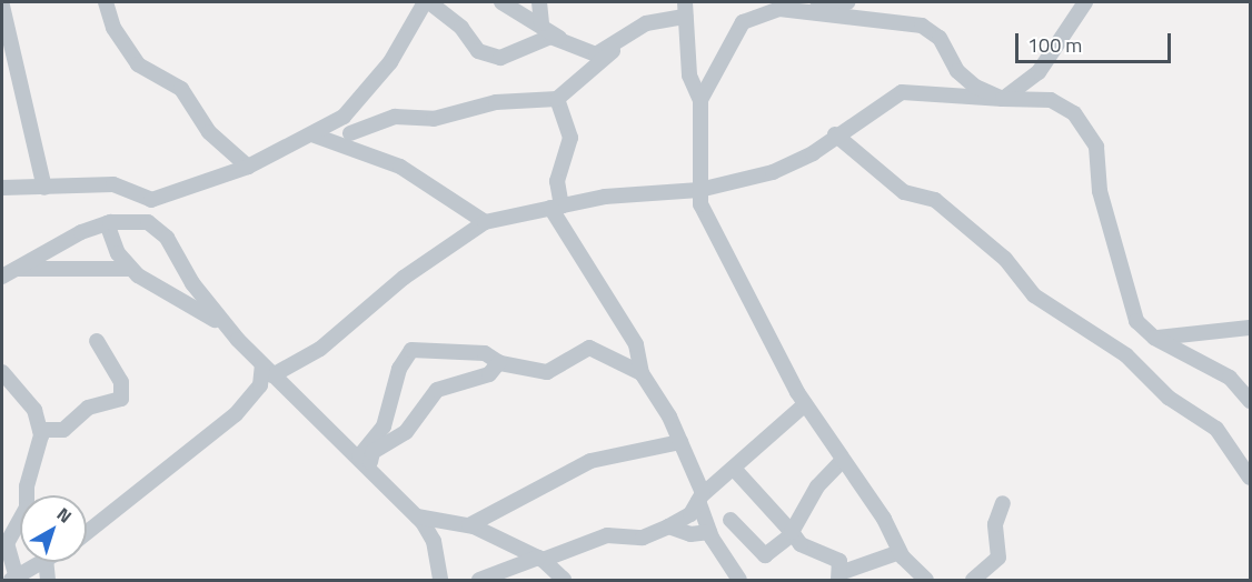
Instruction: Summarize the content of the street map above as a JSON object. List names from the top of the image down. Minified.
{"scale_bar":"100 m","north":"top right"}
